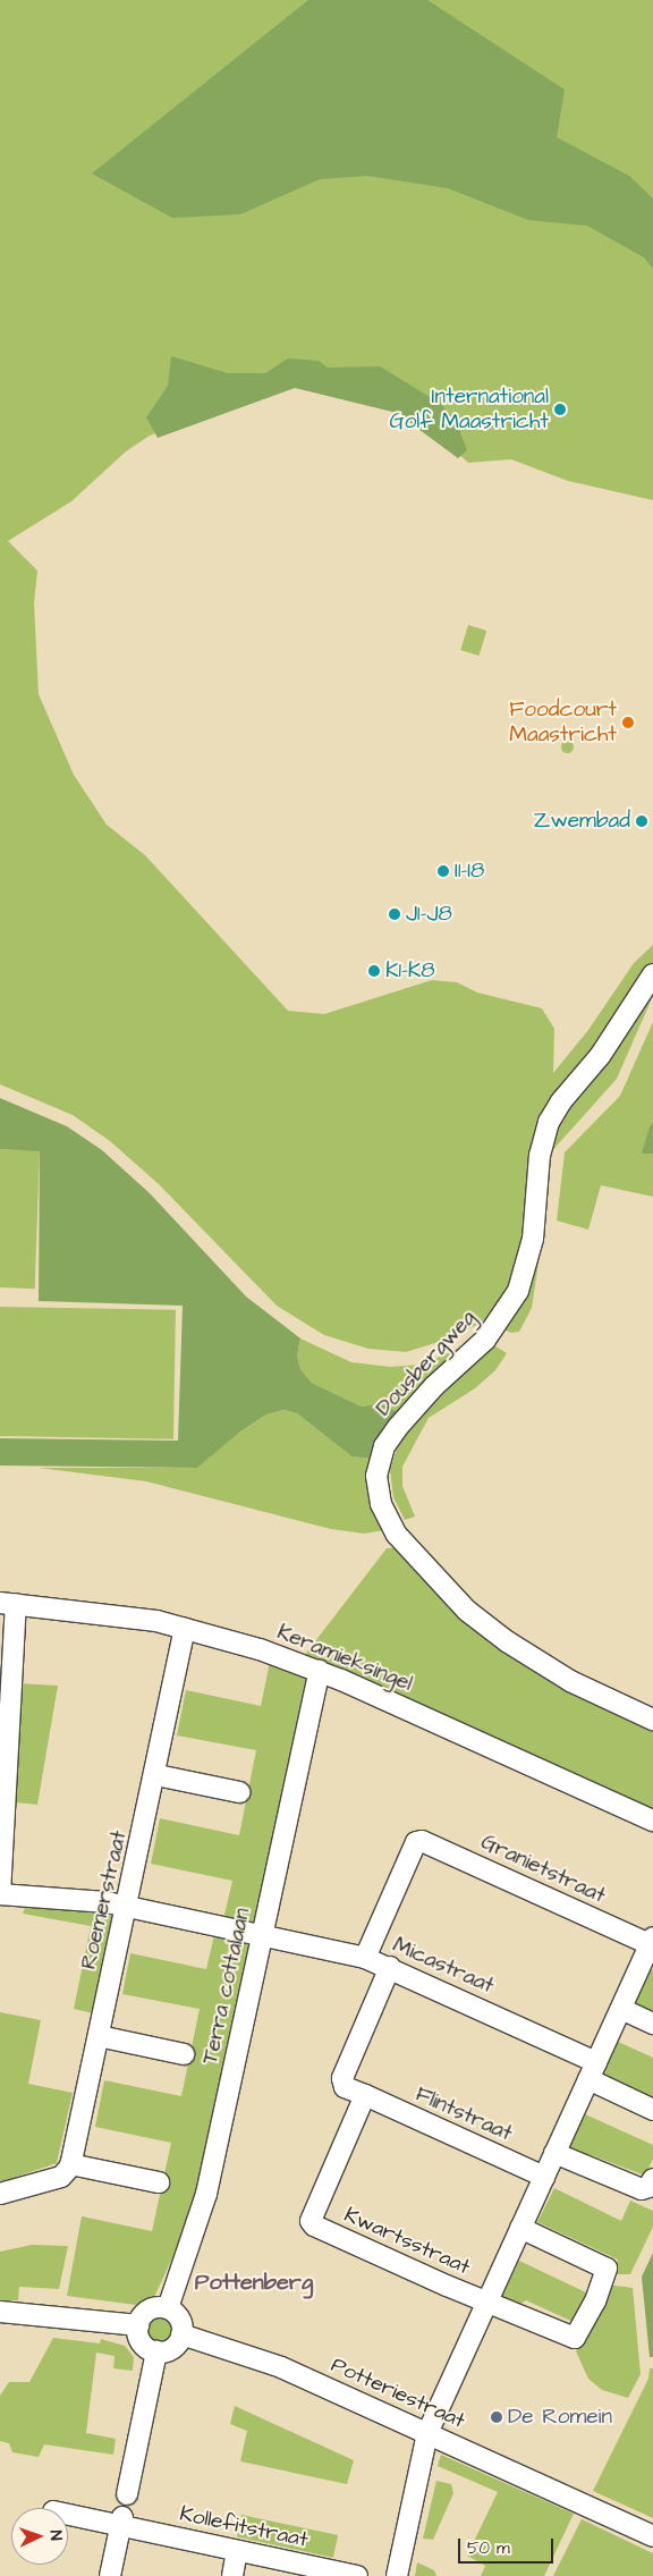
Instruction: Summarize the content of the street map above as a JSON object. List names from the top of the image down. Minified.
{"streets":{"street":["Dousbergweg","Keramieksingel","Granietstraat","Roemerstraat","Micastraat","Terra cottalaan","Flintstraat","Kwartsstraat","Potteriestraat","Kollefitstraat"]},"crossings":[["Keramieksingel","Roemerstraat"],["Keramieksingel","Terra cottalaan"],["Granietstraat","Micastraat"],["Roemerstraat","Micastraat"],["Micastraat","Terra cottalaan"],["Micastraat","Flintstraat"],["Terra cottalaan","Potteriestraat"],["Flintstraat","Kwartsstraat"]],"districts":["Pottenberg"],"places":["International Golf Maastricht","Foodcourt Maastricht","Zwembad","I1-I8","J1-J8","K1-K8","De Romein"],"scale_bar":"50 m","north":"right"}
